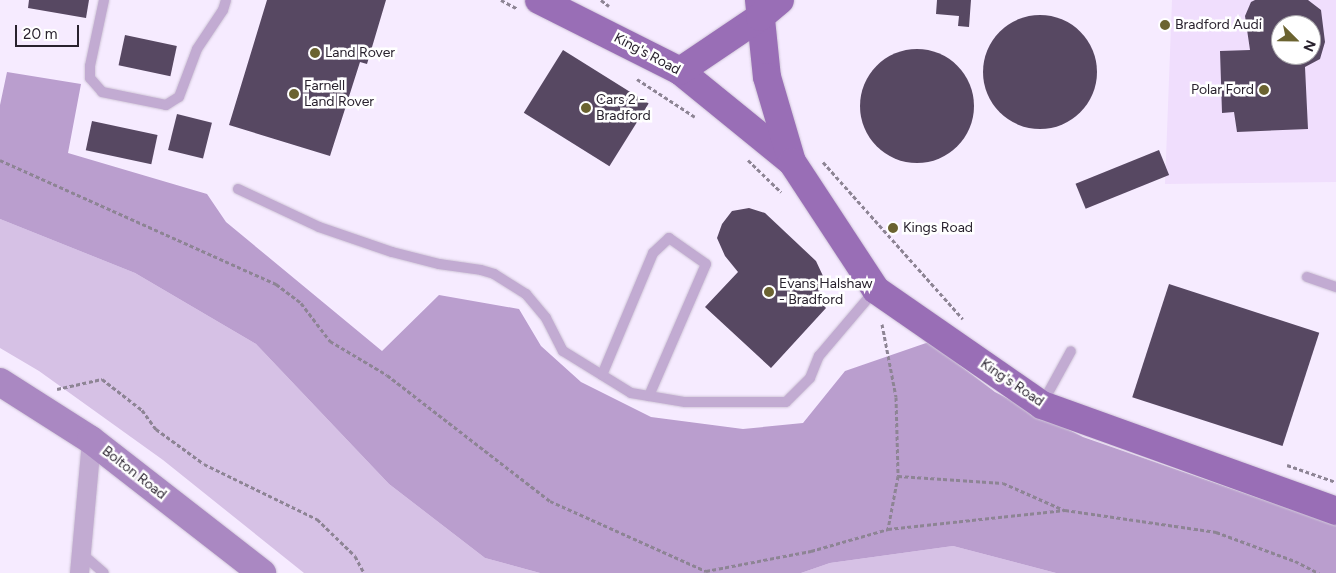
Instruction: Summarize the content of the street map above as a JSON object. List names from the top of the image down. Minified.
{"streets":{"main road":["King's Road"],"street":["Bolton Road"]},"places":["Bradford Audi","Land Rover","Polar Ford","Farnell Land Rover","Cars 2 - Bradford","Kings Road","Evans Halshaw - Bradford"],"scale_bar":"20 m","north":"bottom right"}
